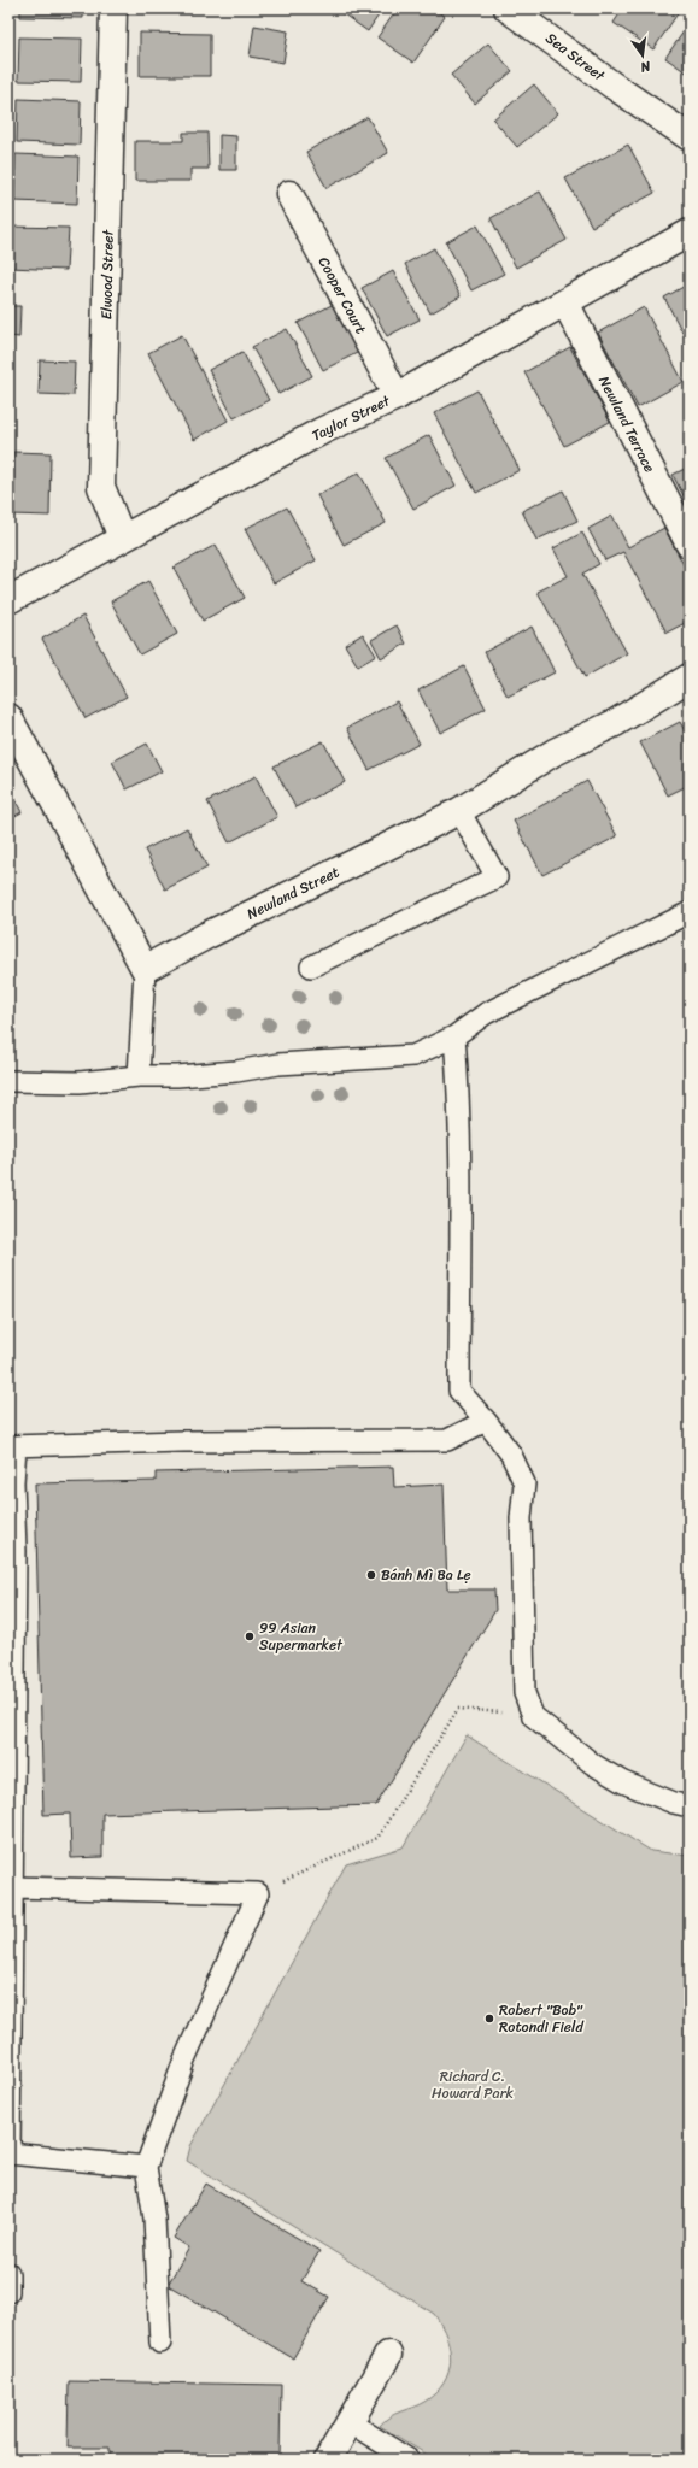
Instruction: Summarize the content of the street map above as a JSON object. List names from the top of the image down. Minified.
{"streets":{"street":["Sea Street","Elwood Street","Cooper Court","Taylor Street","Newland Terrace","Newland Street"]},"crossings":[["Elwood Street","Taylor Street"],["Cooper Court","Taylor Street"],["Taylor Street","Newland Terrace"]],"parks":["Richard C. Howard Park"],"places":["Bánh Mì Ba Lẹ","99 Asian Supermarket","Robert \"Bob\" Rotondi Field"],"north":"bottom"}
